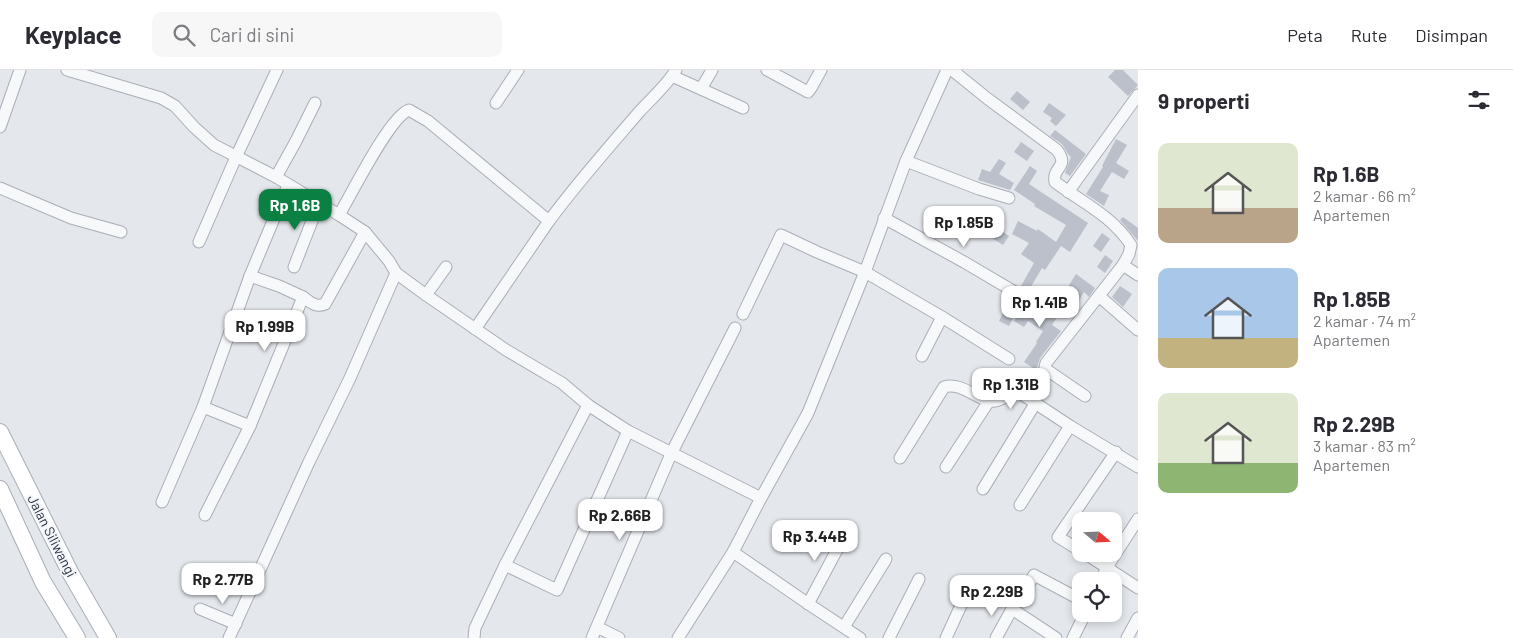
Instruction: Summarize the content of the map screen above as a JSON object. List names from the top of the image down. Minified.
{"streets":{"main road":["Jalan Siliwangi"]},"north":"right","page":{"header":"Keyplace","search":"Cari di sini","nav":["Peta","Rute","Disimpan"],"heading":"9 properti","list":[{"name":"Rp 1.6B","note":"2 kamar · 66 m² · Apartemen"},{"name":"Rp 1.85B","note":"2 kamar · 74 m² · Apartemen"},{"name":"Rp 2.29B","note":"3 kamar · 83 m² · Apartemen"}],"price":["Rp 1.6B","Rp 1.85B","Rp 1.41B","Rp 1.99B","Rp 1.31B","Rp 2.66B","Rp 3.44B","Rp 2.77B","Rp 2.29B"]}}
